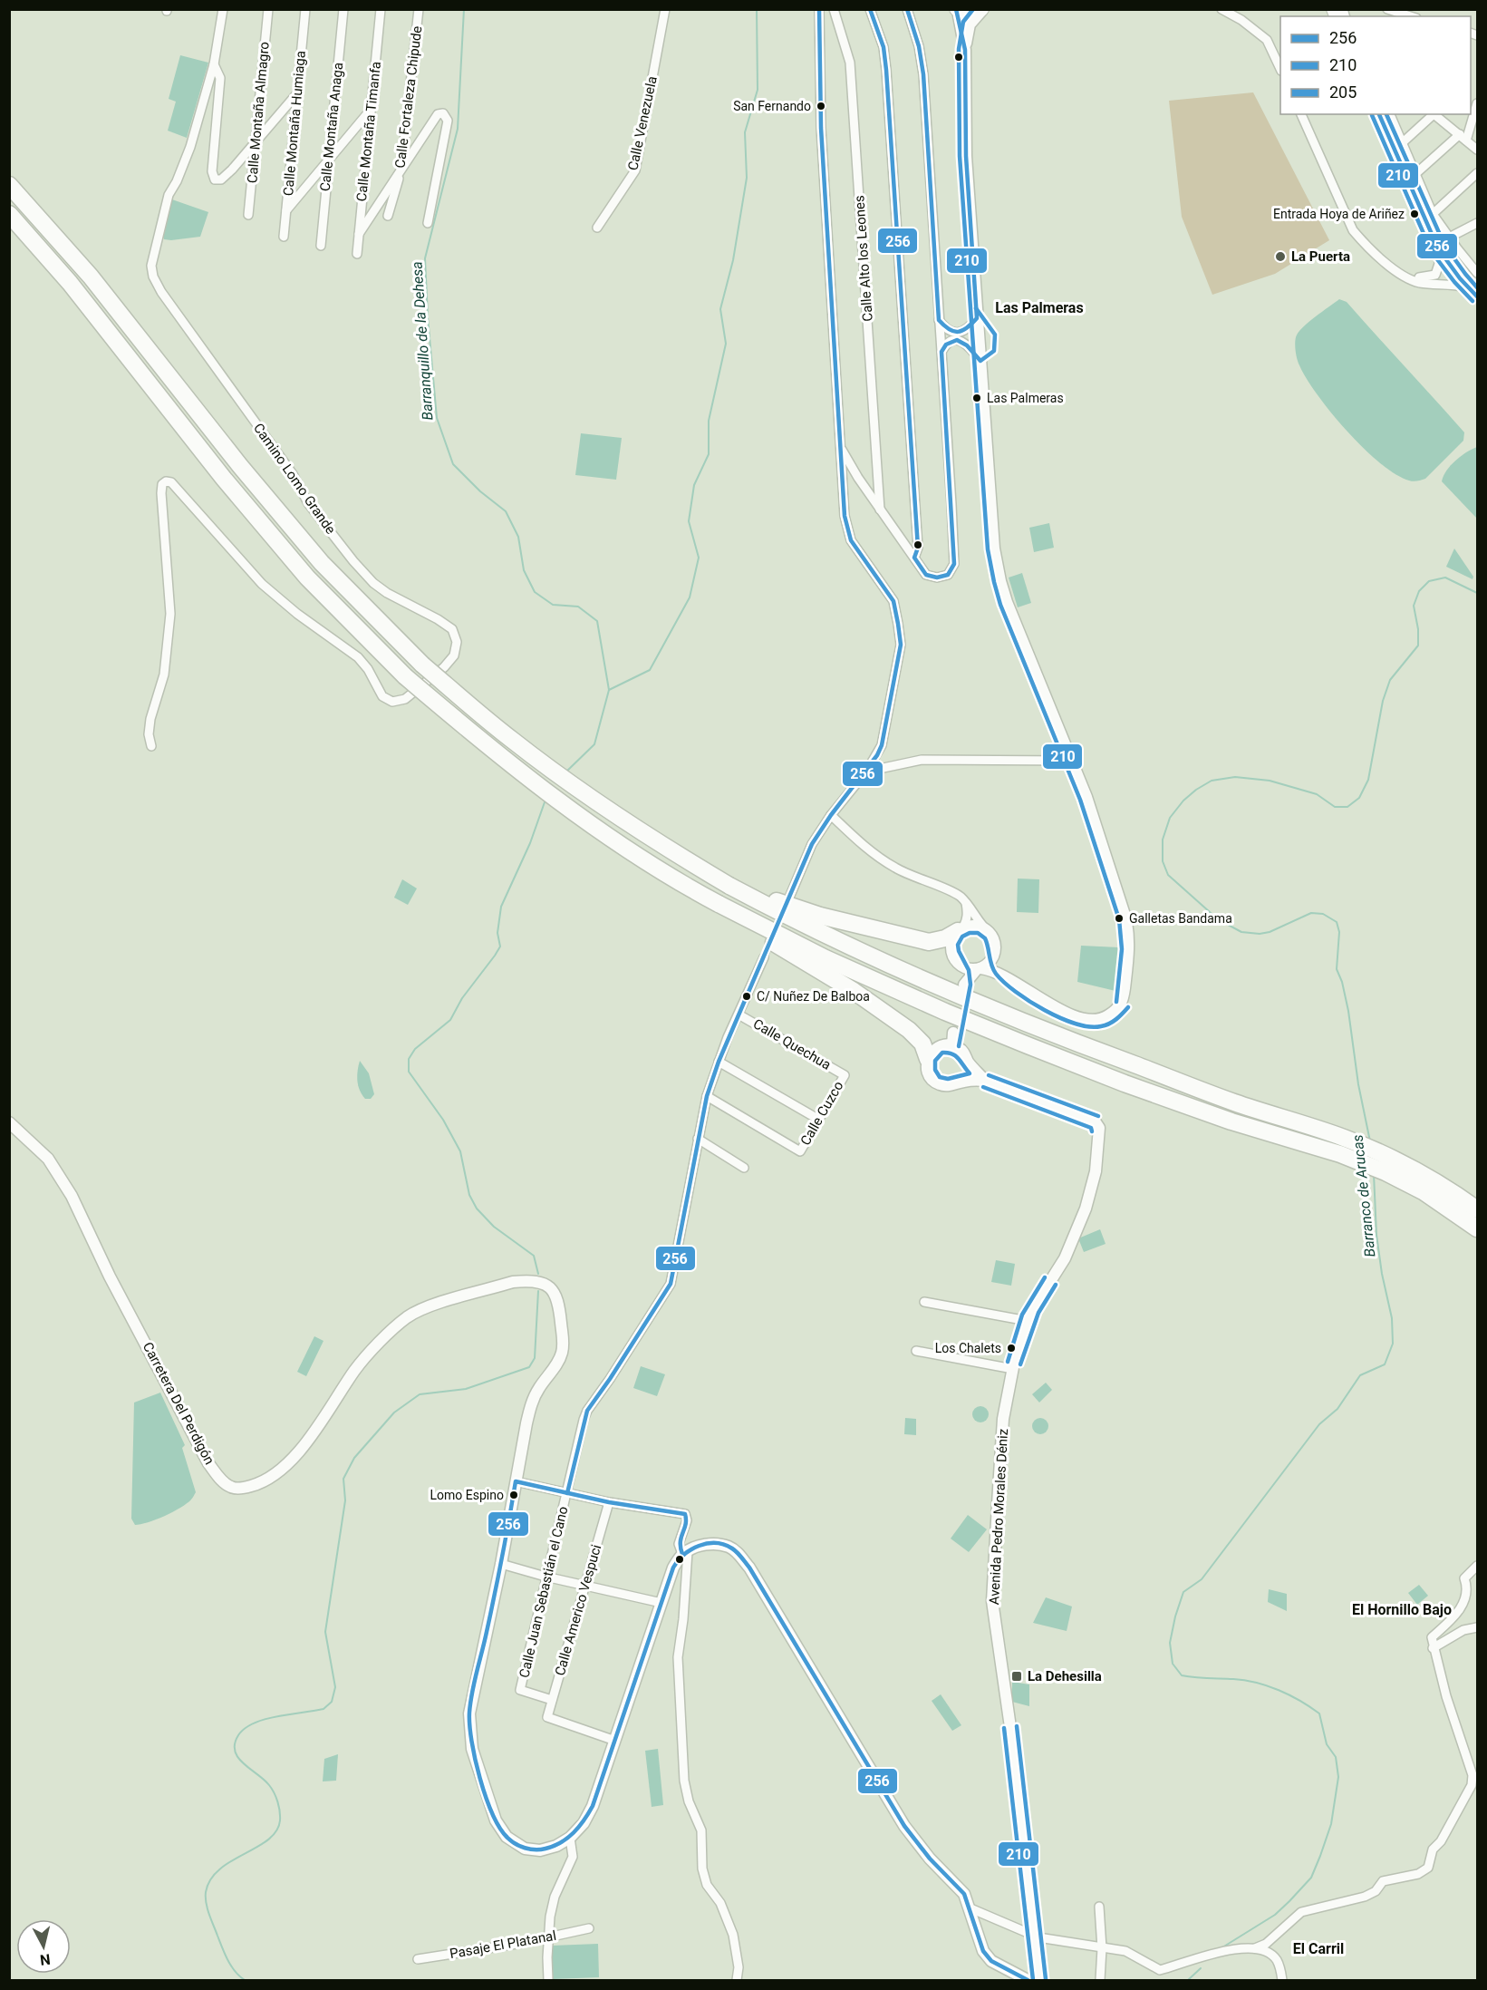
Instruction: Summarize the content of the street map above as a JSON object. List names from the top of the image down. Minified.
{"streets":{"street":["Calle Fortaleza Chipude","Calle Montaña Almagro","Calle Montaña Humiaga","Calle Venezuela","Calle Montaña Anaga","Calle Montaña Timanfa","Calle Alto los Leones","Camino Lomo Grande","Calle Quechua","Calle Cuzco","Carretera Del Perdigón","Avenida Pedro Morales Déniz","Calle Juan Sebastián el Cano","Calle Americo Vespuci","Pasaje El Platanal"]},"crossings":[["Calle Quechua","Calle Cuzco"],["Calle Quechua","Calle Juan Sebastián el Cano"],["Calle Cuzco","Calle Juan Sebastián el Cano"],["Carretera Del Perdigón","Calle Americo Vespuci"],["Calle Juan Sebastián el Cano","Calle Americo Vespuci"]],"districts":["Las Palmeras","El Hornillo Bajo","El Carril"],"water":["Barranquillo de la Dehesa","Barranco de Arucas"],"places":{"other":["San Fernando","Entrada Hoya de Ariñez","La Puerta","Las Palmeras","Galletas Bandama","C/ Nuñez De Balboa","Los Chalets","Lomo Espino"],"transit":["La Dehesilla"]},"lines":["transit line 256","transit line 210","transit line 205"],"legend":["256","210","205"],"north":"bottom"}
